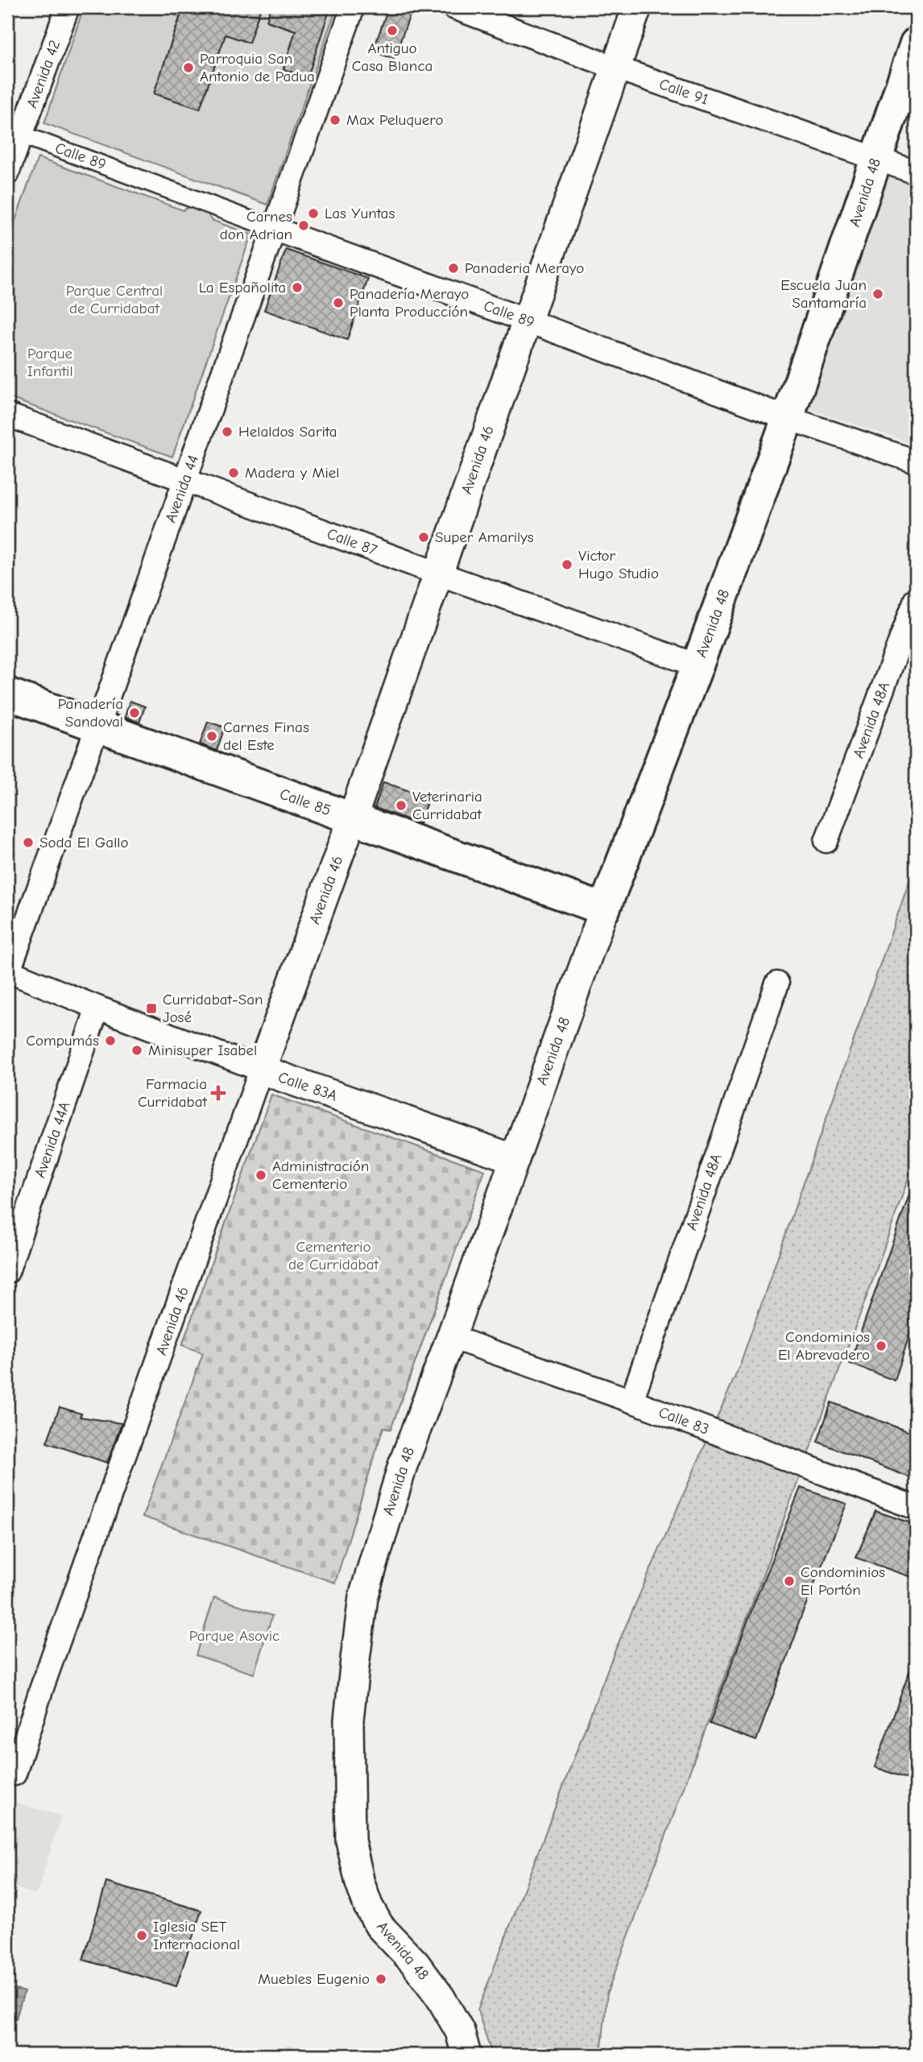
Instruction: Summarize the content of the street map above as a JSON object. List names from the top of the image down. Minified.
{"streets":{"main road":["Avenida 48","Calle 85"],"street":["Avenida 42","Calle 91","Calle 89","Avenida 46","Avenida 44","Calle 87","Avenida 48A","Calle 83A","Avenida 44A","Calle 83"]},"crossings":[["Avenida 42","Calle 89"],["Calle 91","Avenida 48"],["Calle 91","Avenida 46"],["Calle 89","Avenida 48"],["Calle 89","Avenida 46"],["Calle 89","Avenida 44"],["Avenida 48","Calle 87"],["Avenida 48","Calle 85"],["Avenida 48","Calle 83A"],["Avenida 48","Calle 83"],["Avenida 46","Calle 87"],["Avenida 46","Calle 85"],["Avenida 46","Calle 83A"],["Avenida 44","Calle 87"],["Avenida 44","Calle 85"],["Avenida 44","Calle 83A"],["Avenida 48A","Calle 83"],["Calle 83A","Avenida 44A"]],"parks":["Parque Central de Curridabat","Parque Infantil","Cementerio de Curridabat","Parque Asovic"],"places":{"other":["Antiguo Casa Blanca","Parroquia San Antonio de Padua","Max Peluquero","Las Yuntas","Carnes don Adrian","Panaderia Merayo","La Españolita","Escuela Juan Santamaría","Panadería Merayo Planta Producción","Helaldos Sarita","Madera y Miel","Super Amarilys","Victor Hugo Studio","Panadería Sandoval","Carnes Finas del Este","Veterinaria Curridabat","Soda El Gallo","Compumás","Minisuper Isabel","Administración Cementerio","Condominios El Abrevadero","Condominios El Portón","Iglesia SET Internacional","Muebles Eugenio"],"transit":["Curridabat-San José"],"health":["Farmacia Curridabat"]}}
